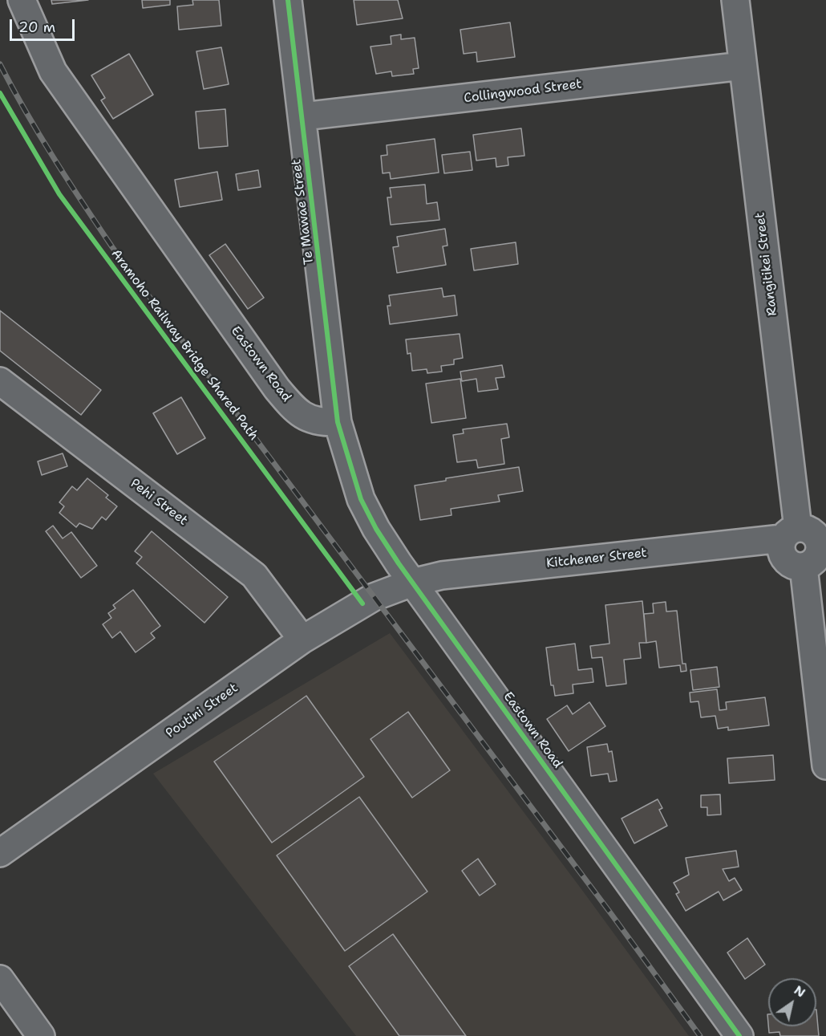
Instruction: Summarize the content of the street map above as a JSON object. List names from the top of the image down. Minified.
{"streets":{"street":["Collingwood Street","Te Mawae Street","Rangitikei Street","Eastown Road","Pehi Street","Kitchener Street","Poutini Street"],"cycle path":["Aramoho Railway Bridge Shared Path"]},"crossings":[["Collingwood Street","Te Mawae Street"],["Collingwood Street","Rangitikei Street"],["Te Mawae Street","Eastown Road"],["Rangitikei Street","Kitchener Street"],["Eastown Road","Kitchener Street"],["Eastown Road","Poutini Street"],["Pehi Street","Poutini Street"],["Kitchener Street","Poutini Street"]],"scale_bar":"20 m","north":"top right"}
